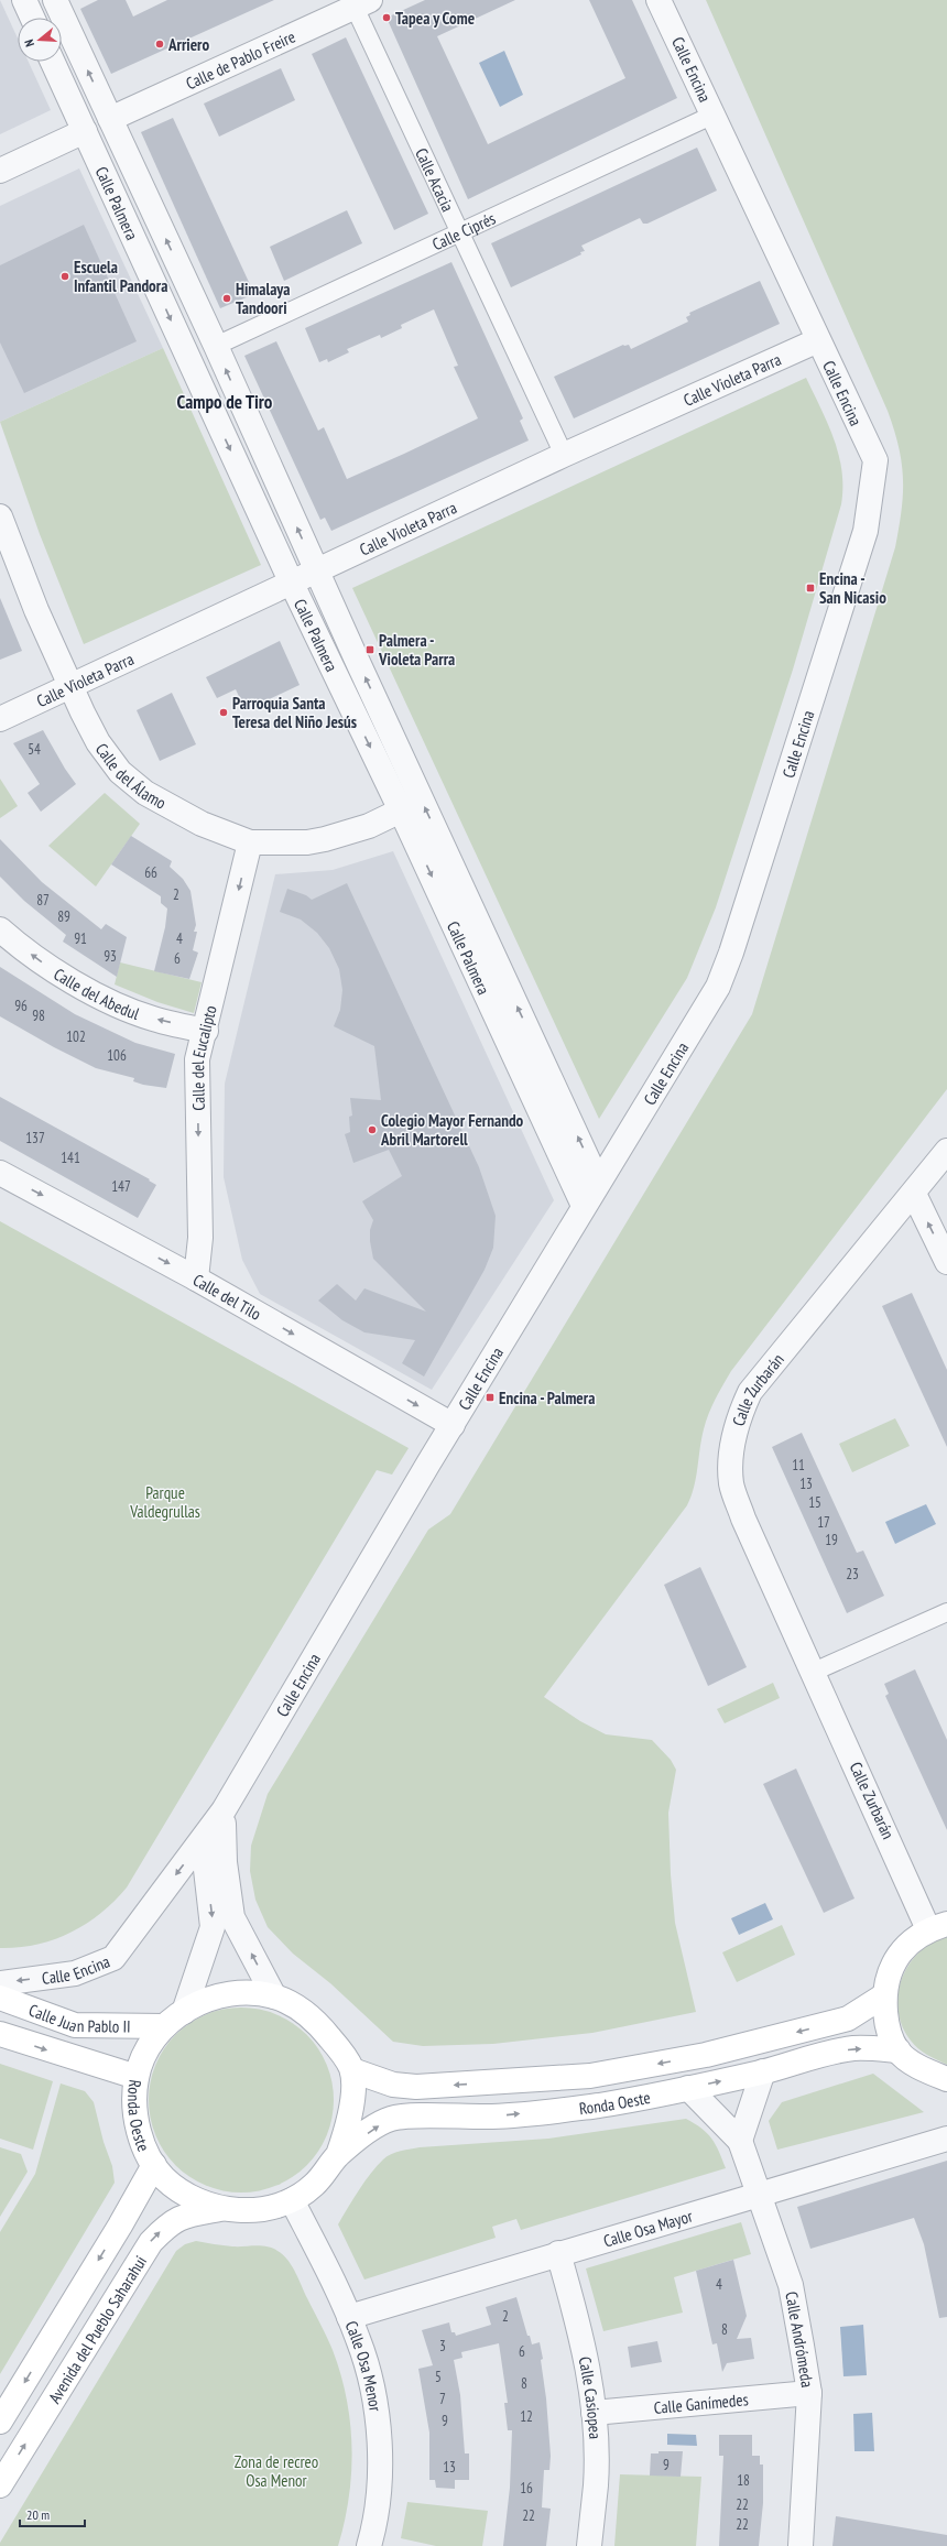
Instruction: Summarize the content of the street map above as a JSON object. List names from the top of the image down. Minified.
{"streets":{"main road":["Calle Juan Pablo II","Ronda Oeste","Avenida del Pueblo Saharahui"],"street":["Calle de Pablo Freire","Calle Encina","Calle Acacia","Calle Palmera","Calle Ciprés","Calle Violeta Parra","Calle del Álamo","Calle del Abedul","Calle del Eucalipto","Calle del Tilo","Calle Zurbarán","Calle Osa Mayor","Calle Andrómeda","Calle Osa Menor","Calle Casiopea","Calle Ganímedes"]},"crossings":[["Calle de Pablo Freire","Calle Acacia"],["Calle de Pablo Freire","Calle Palmera"],["Calle Encina","Calle Palmera"],["Calle Encina","Calle Ciprés"],["Calle Encina","Calle Violeta Parra"],["Calle Encina","Calle del Tilo"],["Calle Acacia","Calle Ciprés"],["Calle Acacia","Calle Violeta Parra"],["Calle Palmera","Calle Ciprés"],["Calle Palmera","Calle Violeta Parra"],["Calle Palmera","Calle del Álamo"],["Calle Violeta Parra","Calle del Álamo"],["Calle del Álamo","Calle del Eucalipto"],["Calle del Abedul","Calle del Eucalipto"],["Calle del Eucalipto","Calle del Tilo"],["Calle Juan Pablo II","Ronda Oeste"],["Ronda Oeste","Avenida del Pueblo Saharahui"],["Ronda Oeste","Calle Andrómeda"],["Ronda Oeste","Calle Osa Menor"],["Calle Osa Mayor","Calle Andrómeda"],["Calle Osa Mayor","Calle Osa Menor"],["Calle Osa Mayor","Calle Casiopea"],["Calle Andrómeda","Calle Ganímedes"],["Calle Casiopea","Calle Ganímedes"]],"one_way":["Calle del Abedul","Calle del Eucalipto","Calle del Tilo"],"districts":["Campo de Tiro"],"parks":["Parque Valdegrullas","Zona de recreo Osa Menor"],"places":{"other":["Tapea y Come","Arriero","Escuela Infantil Pandora","Himalaya Tandoori","Parroquia Santa Teresa del Niño Jesús","Colegio Mayor Fernando Abril Martorell"],"transit":["Encina - San Nicasio","Palmera - Violeta Parra","Encina - Palmera"]},"house_numbers":["54","66","2","87","89","91","4","93","6","96","98","102","106","137","141","147","11","13","15","17","19","23","4","2","8","3","6","5","8","7","12","9","9","13","18","16","22","22","22"],"scale_bar":"20 m","north":"left"}
